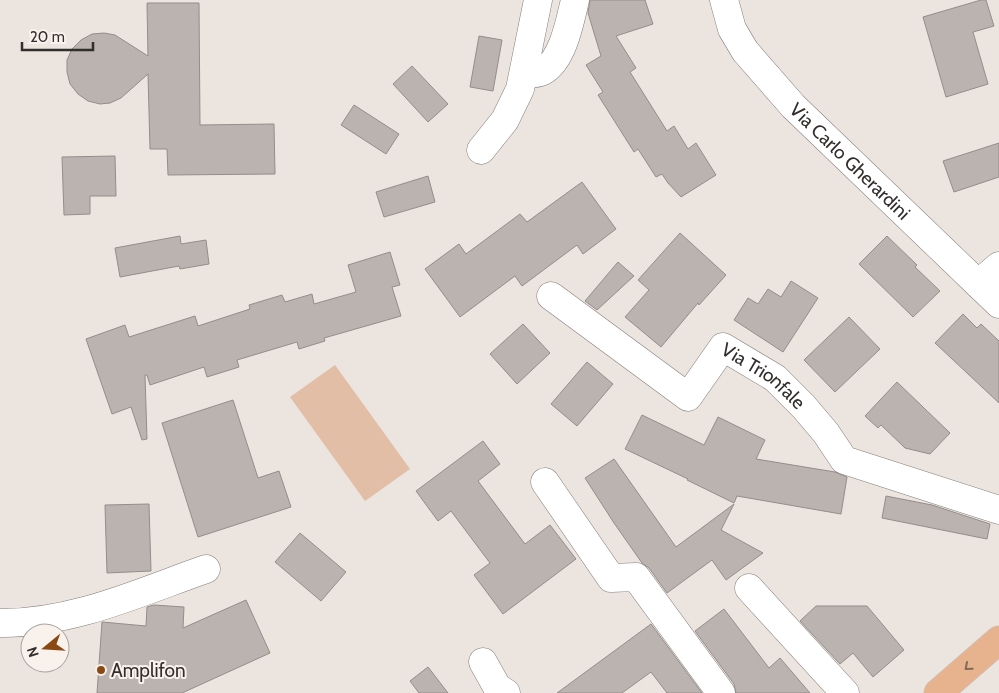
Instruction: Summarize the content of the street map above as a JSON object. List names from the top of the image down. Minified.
{"streets":{"street":["Via Carlo Gherardini","Via Trionfale"]},"places":["Amplifon"],"scale_bar":"20 m","north":"left"}
